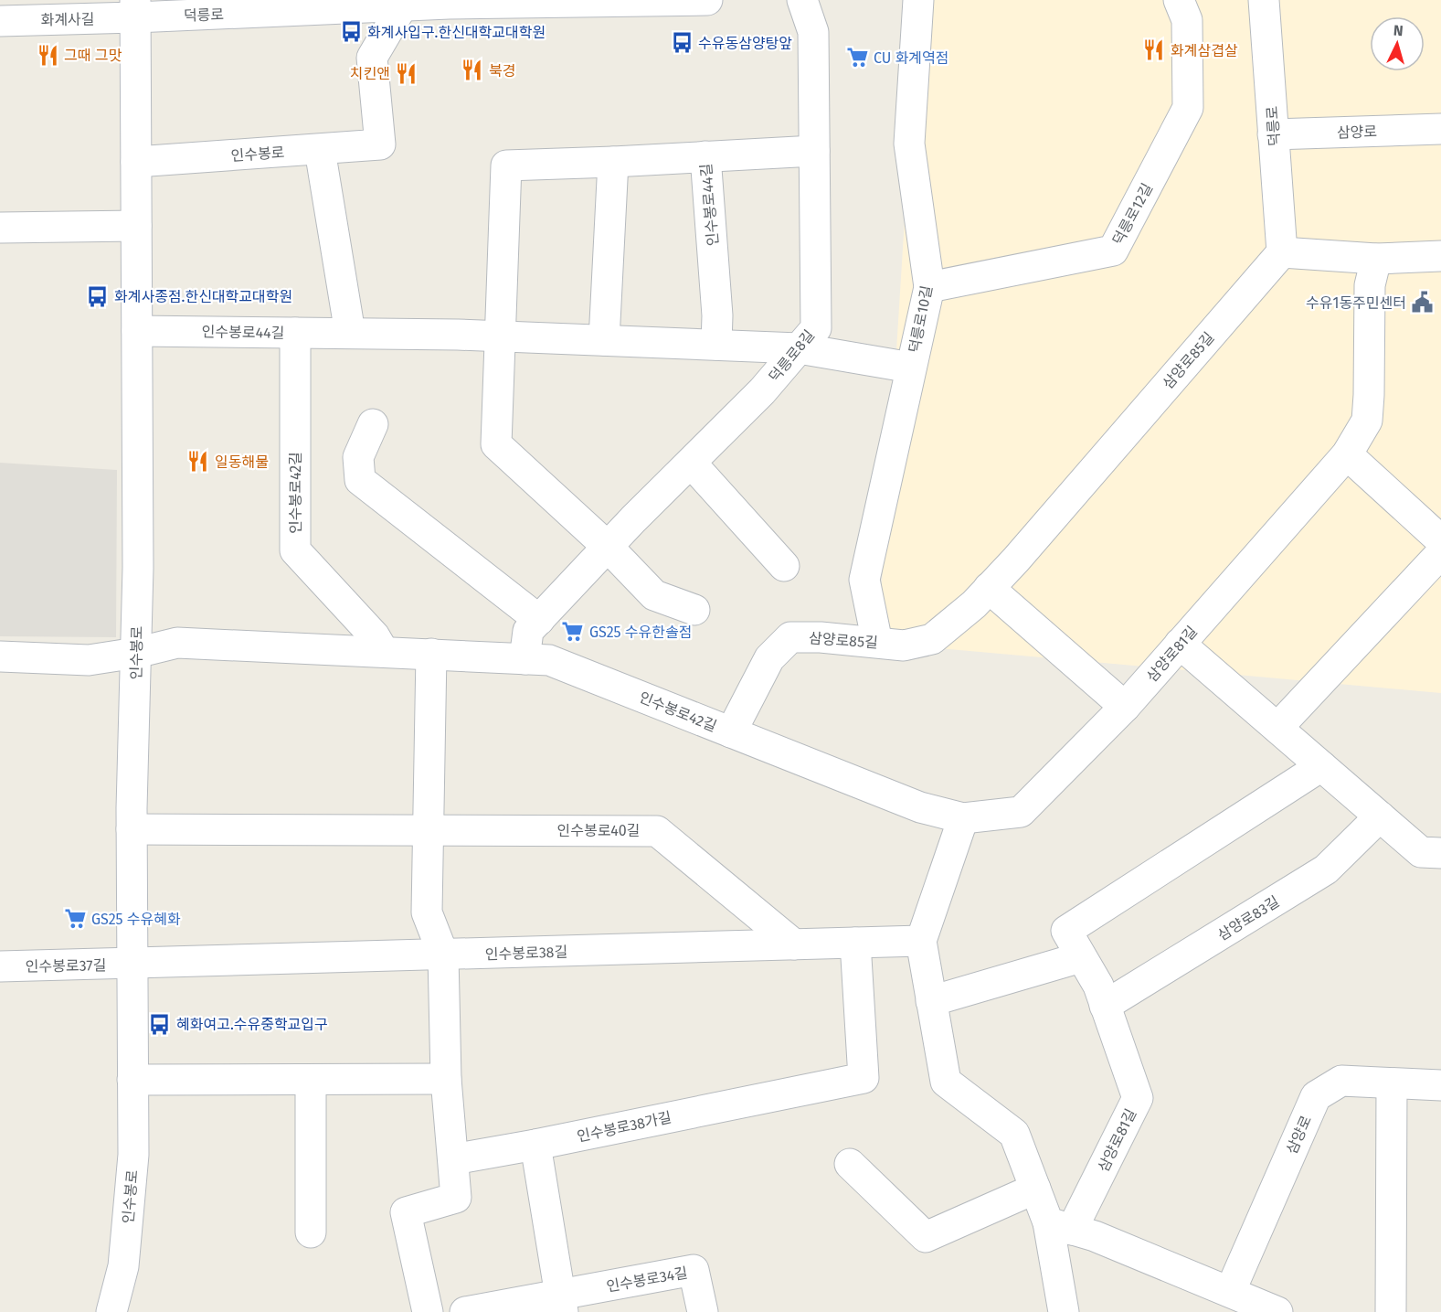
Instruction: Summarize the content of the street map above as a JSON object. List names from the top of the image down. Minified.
{"streets":{"street":["덕릉로","화계사길","삼양로","인수봉로","인수봉로44길","덕릉로12길","덕릉로10길","덕릉로8길","삼양로85길","인수봉로42길","삼양로81길","인수봉로40길","삼양로83길","인수봉로38길","인수봉로37길","인수봉로38가길","인수봉로34길"]},"crossings":[["덕릉로","화계사길"],["덕릉로","삼양로"],["덕릉로","인수봉로"],["덕릉로","삼양로85길"],["화계사길","인수봉로"],["인수봉로","인수봉로44길"],["인수봉로","인수봉로42길"],["인수봉로","인수봉로40길"],["인수봉로","인수봉로38길"],["인수봉로","인수봉로37길"],["인수봉로44길","덕릉로10길"],["인수봉로44길","덕릉로8길"],["인수봉로44길","인수봉로42길"],["덕릉로12길","덕릉로10길"],["덕릉로8길","인수봉로42길"],["삼양로85길","인수봉로42길"],["인수봉로42길","삼양로81길"],["삼양로81길","삼양로83길"],["인수봉로40길","인수봉로38길"],["인수봉로38길","인수봉로37길"],["인수봉로38길","인수봉로38가길"]],"places":{"bus stop":["화계사입구.한신대학교대학원","수유동삼양탕앞","화계사종점.한신대학교대학원","혜화여고.수유중학교입구"],"restaurant":["화계삼겹살","그때 그맛","북경","치킨앤","일동해물"],"supermarket":["CU 화계역점","GS25 수유한솔점","GS25 수유혜화"],"public building":["수유1동주민센터"]},"north":"top"}
